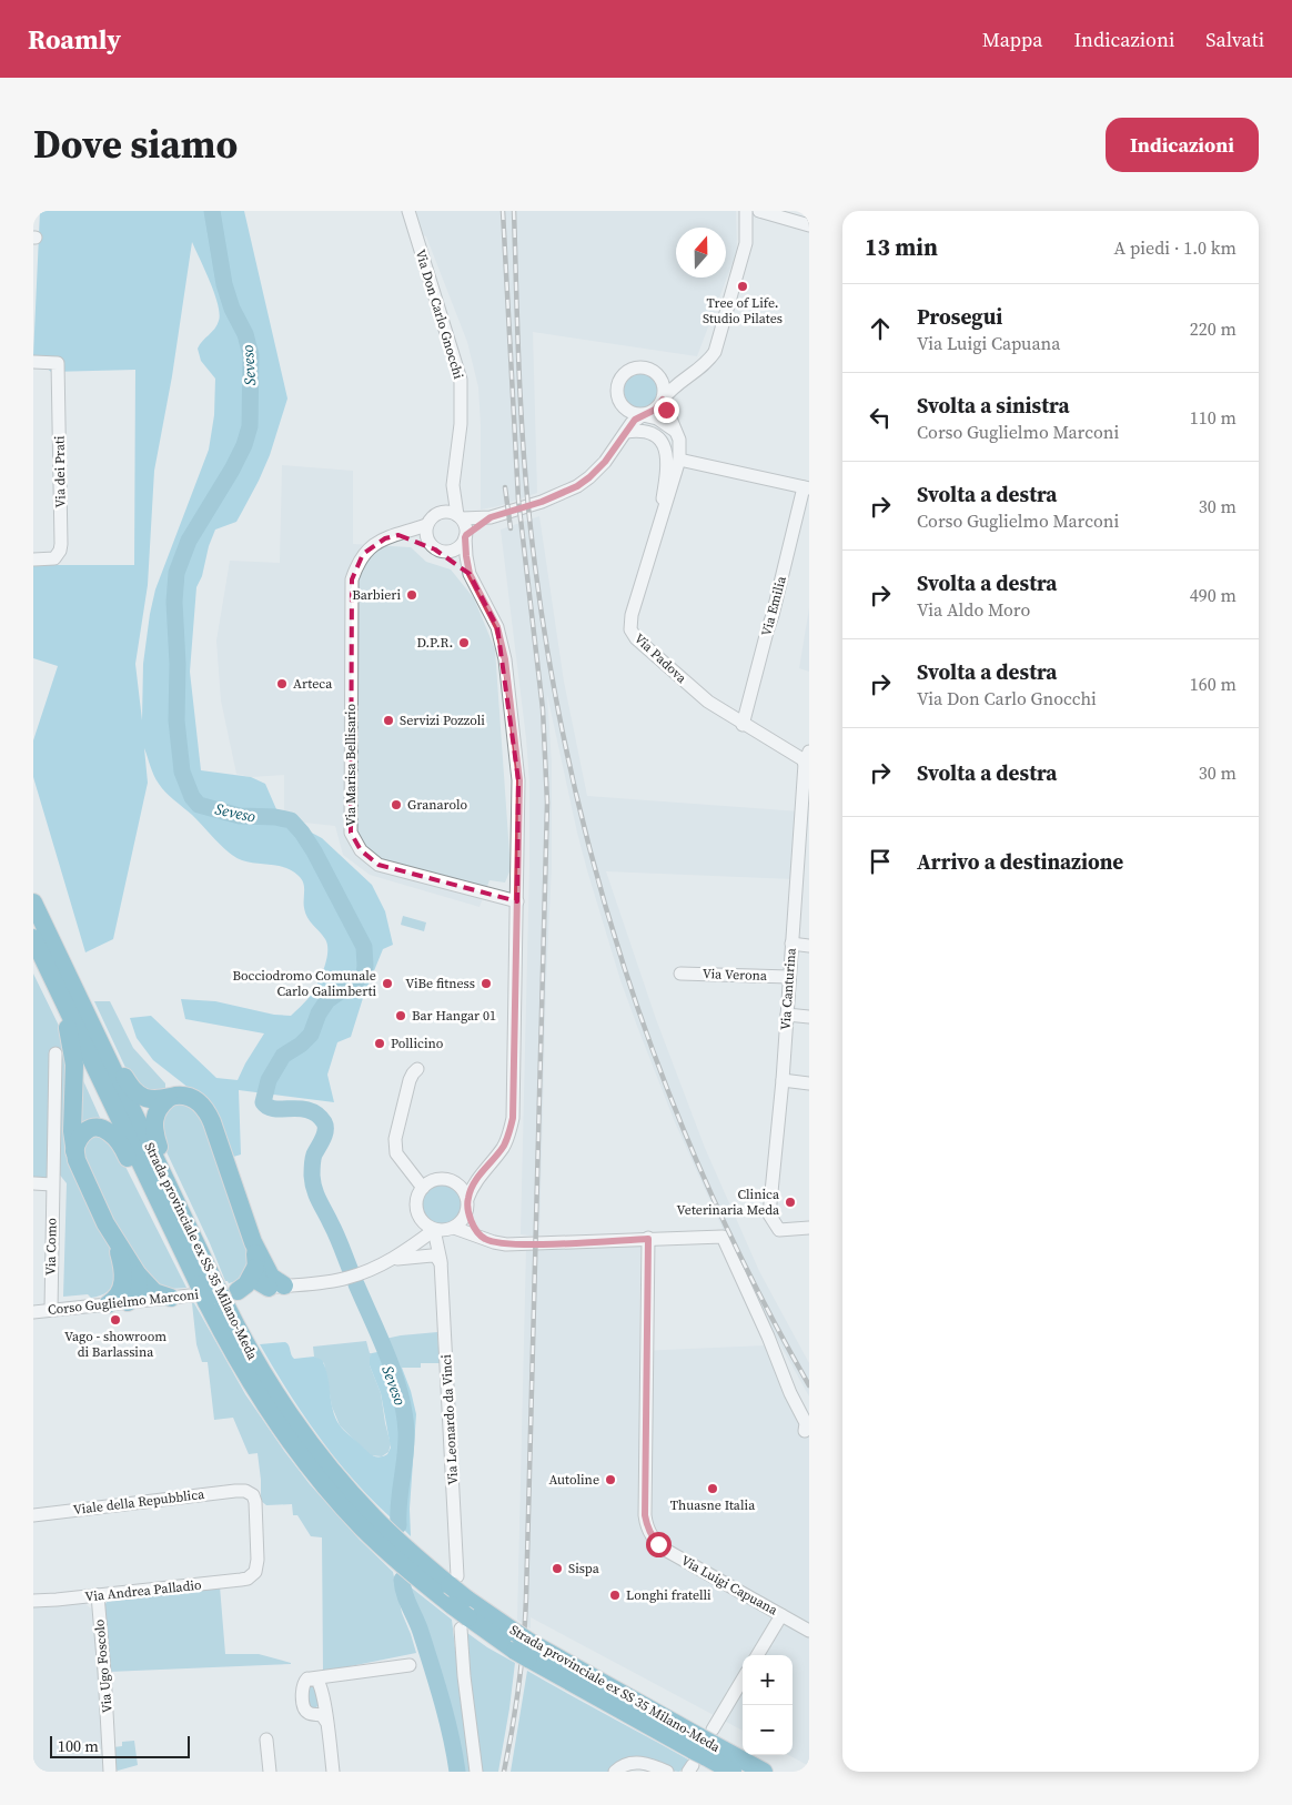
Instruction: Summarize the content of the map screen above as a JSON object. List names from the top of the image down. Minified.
{"streets":{"highway":["Strada provinciale ex SS 35 Milano-Meda"],"street":["Via Don Carlo Gnocchi","Via dei Prati","Via Emilia","Via Padova","Via Marisa Bellisario","Via Verona","Via Canturina","Via Como","Corso Guglielmo Marconi","Via Leonardo da Vinci","Viale della Repubblica","Via Luigi Capuana","Via Andrea Palladio","Via Ugo Foscolo"]},"crossings":[["Via Emilia","Via Padova"],["Via Padova","Via Canturina"],["Via Verona","Via Canturina"],["Via Como","Corso Guglielmo Marconi"],["Strada provinciale ex SS 35 Milano-Meda","Corso Guglielmo Marconi"],["Strada provinciale ex SS 35 Milano-Meda","Via Leonardo da Vinci"],["Viale della Repubblica","Via Andrea Palladio"],["Via Andrea Palladio","Via Ugo Foscolo"]],"water":["Seveso"],"places":["Tree of Life. Studio Pilates","Barbieri","D.P.R.","Arteca","Servizi Pozzoli","Granarolo","Bocciodromo Comunale Carlo Galimberti","ViBe fitness","Bar Hangar 01","Pollicino","Clinica Veterinaria Meda","Vago - showroom di Barlassina","Autoline","Thuasne Italia","Sispa","Longhi fratelli"],"scale_bar":"100 m","north":"top","page":{"header":"Roamly","nav":["Mappa","Indicazioni","Salvati"],"title":"Dove siamo","buttons":"Indicazioni","heading":["13 min","A piedi · 1.0 km"],"list":[["Prosegui","Via Luigi Capuana","220 m"],["Svolta a sinistra","Corso Guglielmo Marconi","110 m"],["Svolta a destra","Corso Guglielmo Marconi","30 m"],["Svolta a destra","Via Aldo Moro","490 m"],["Svolta a destra","Via Don Carlo Gnocchi","160 m"],["Svolta a destra","30 m"],"Arrivo a destinazione"],"map_buttons":["+","−"],"scale":"100 m"}}
